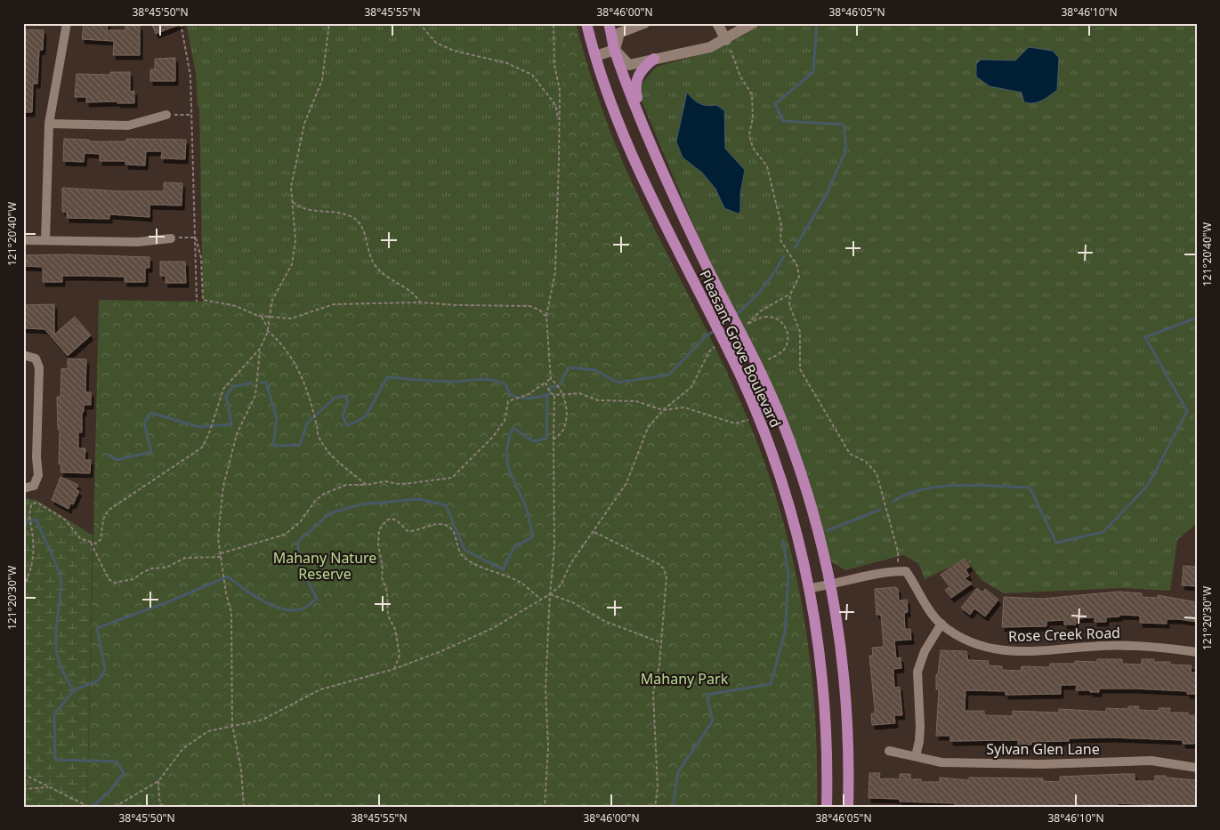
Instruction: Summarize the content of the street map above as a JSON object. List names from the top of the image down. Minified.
{"streets":{"main road":["Pleasant Grove Boulevard"],"street":["Rose Creek Road","Sylvan Glen Lane"]},"parks":["Mahany Nature Reserve","Mahany Park"],"coordinates":["38°45'50\"N","38°45'55\"N","38°46'00\"N","38°46'05\"N","38°46'10\"N","121°20'40\"W","121°20'30\"W"]}
